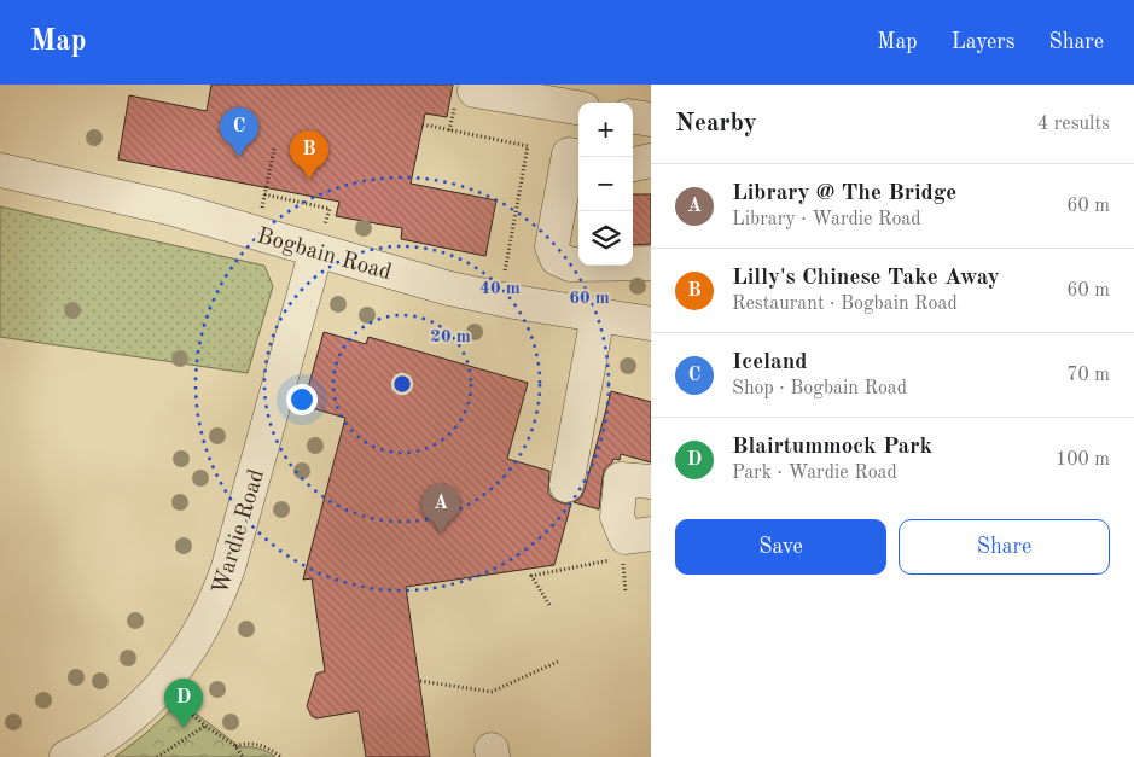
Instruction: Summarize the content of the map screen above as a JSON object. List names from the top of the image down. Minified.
{"streets":{"street":["Bogbain Road","Wardie Road"]},"crossings":[["Bogbain Road","Wardie Road"]],"page":{"header":"Map","nav":["Map","Layers","Share"],"heading":["Nearby","4 results"],"map_buttons":["+","−"],"pins":["C","B","A","D"],"list":[{"mark":"A","name":"Library @ The Bridge","note":"Library · Wardie Road","value":"60 m"},{"mark":"B","name":"Lilly's Chinese Take Away","note":"Restaurant · Bogbain Road","value":"60 m"},{"mark":"C","name":"Iceland","note":"Shop · Bogbain Road","value":"70 m"},{"mark":"D","name":"Blairtummock Park","note":"Park · Wardie Road","value":"100 m"}],"buttons":["Save","Share"]},"rings":["40 m","60 m","20 m"]}
